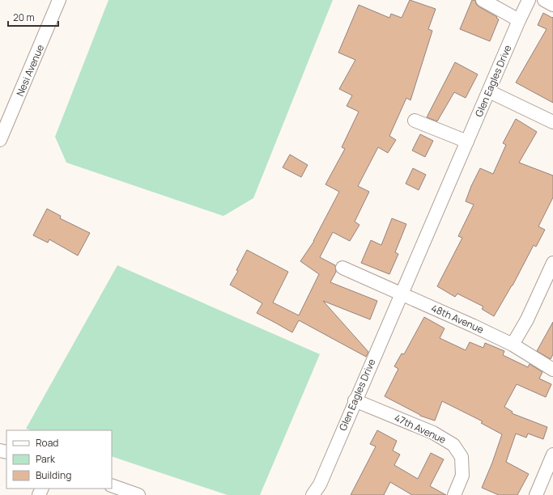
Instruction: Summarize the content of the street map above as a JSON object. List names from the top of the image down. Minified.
{"streets":{"street":["Nesi Avenue","Glen Eagles Drive","48th Avenue","47th Avenue"]},"crossings":[["Glen Eagles Drive","48th Avenue"],["Glen Eagles Drive","47th Avenue"]],"legend":["Road","Park","Building"],"scale_bar":"20 m"}
